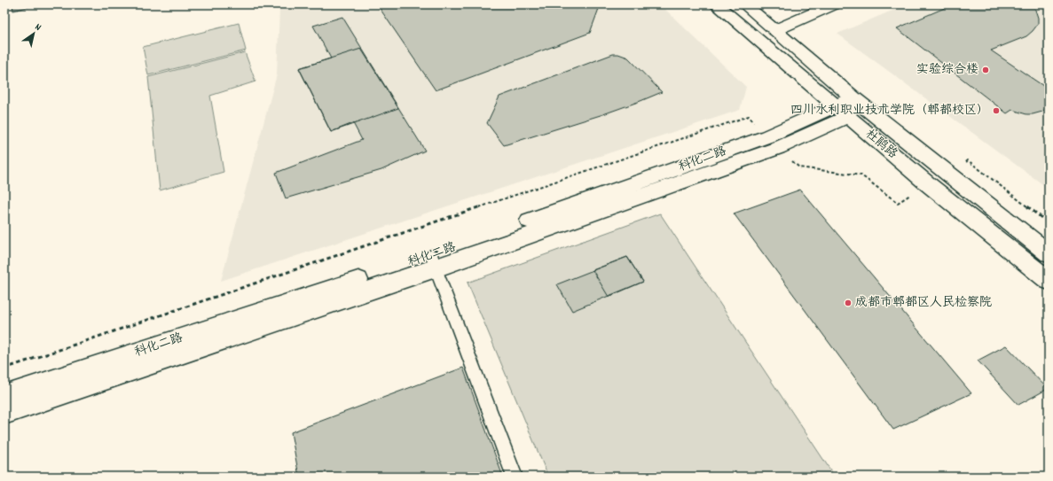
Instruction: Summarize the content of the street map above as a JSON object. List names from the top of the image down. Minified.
{"streets":{"street":["杜鹃路","科化二路"]},"places":["实验综合楼","四川水利职业技术学院（郫都校区）","成都市郫都区人民检察院"],"north":"top right"}
